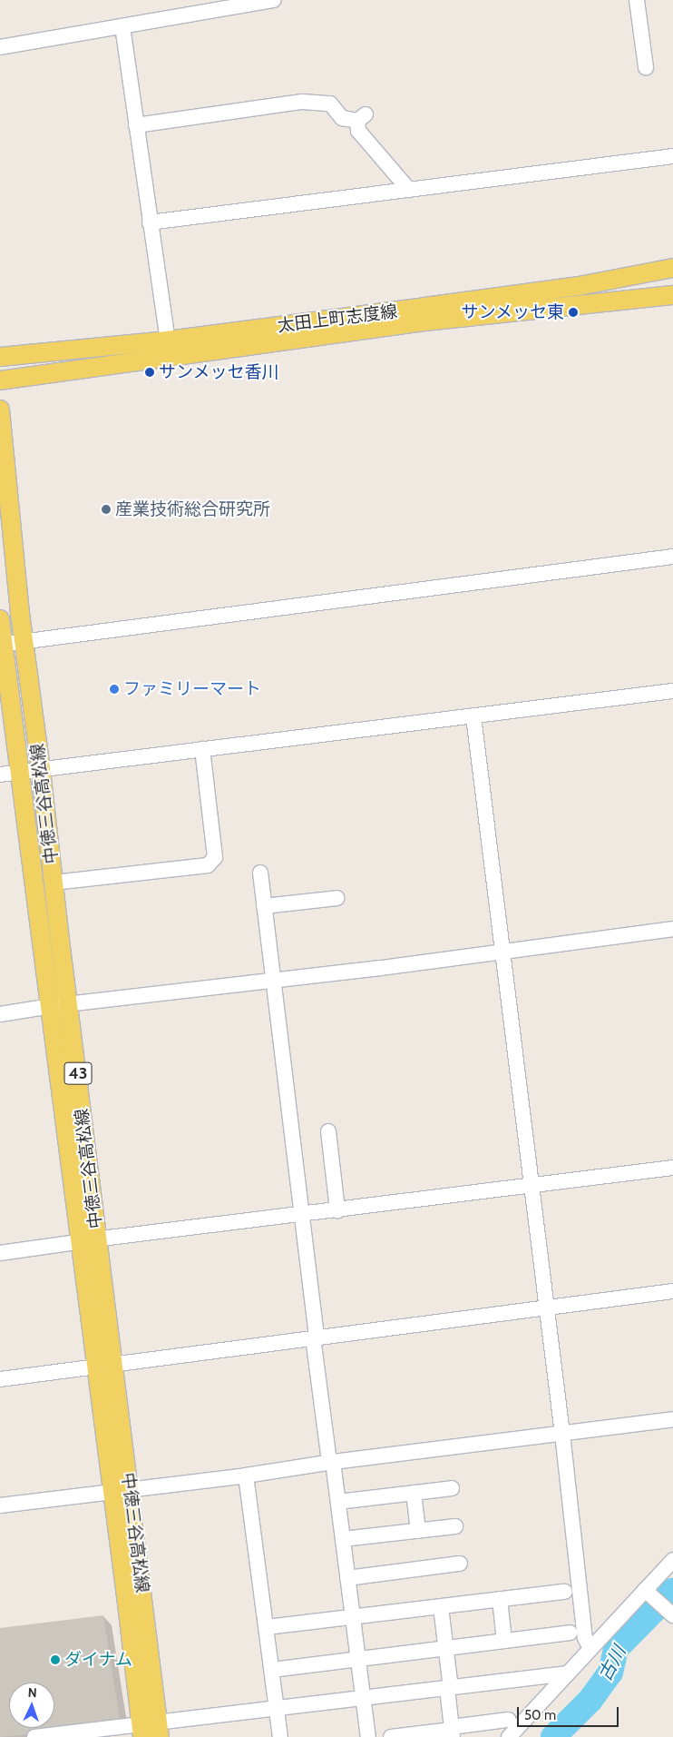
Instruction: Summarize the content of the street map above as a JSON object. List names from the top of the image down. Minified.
{"streets":{"main road":["太田上町志度線","中徳三谷高松線","43"]},"water":["古川"],"places":["サンメッセ東","サンメッセ香川","産業技術総合研究所","ファミリーマート","ダイナム"],"scale_bar":"50 m","north":"top"}
